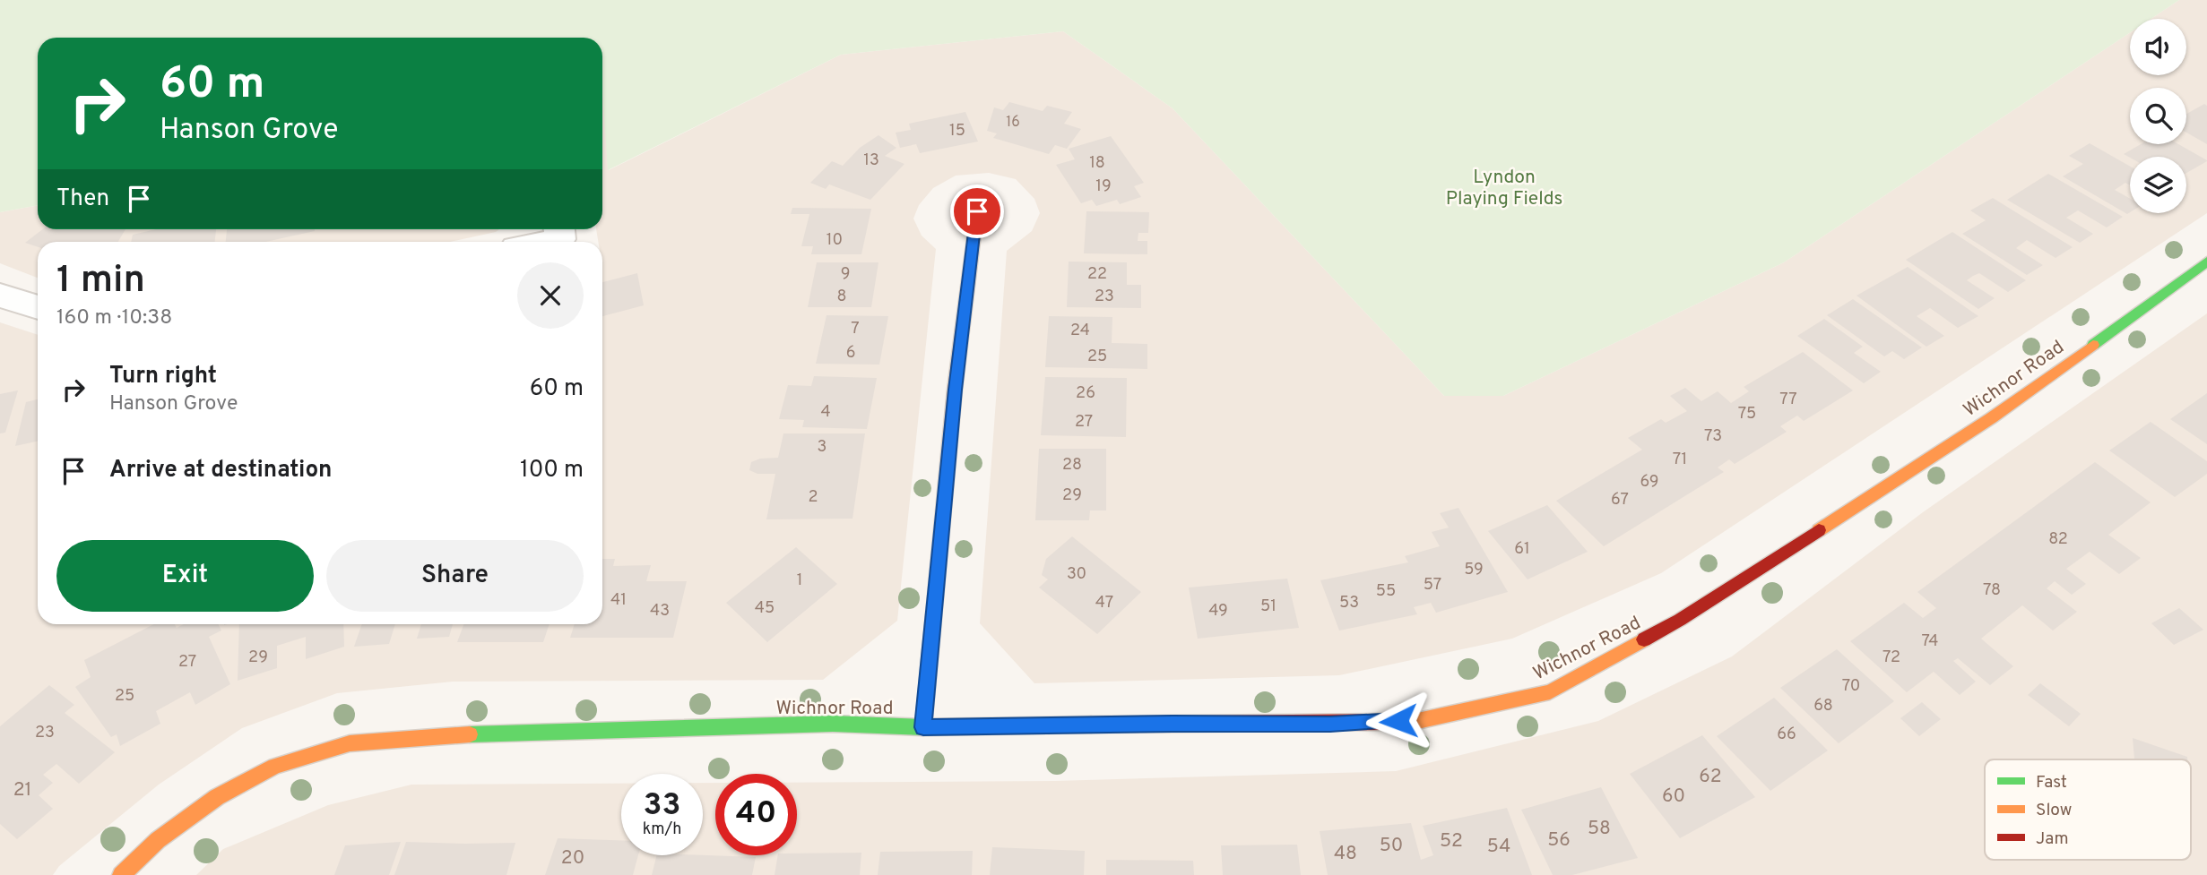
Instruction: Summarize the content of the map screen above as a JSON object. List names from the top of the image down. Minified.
{"streets":{"street":["Wichnor Road"]},"parks":["Lyndon Playing Fields"],"house_numbers":["16","15","13","18","19","10","9","22","8","23","7","24","6","25","26","77","4","75","27","73","3","71","28","69","29","2","67","82","61","59","30","1","57","78","55","41","47","53","51","45","43","49","74","29","72","27","70","25","68","23","66","62","21","60","58","56","52","50","54","48","20"],"legend":["Fast","Slow","Jam"],"page":{"turn":["60 m","Hanson Grove"],"then":"Then","heading":["1 min","160 m · 10:38"],"list":[{"name":"Turn right","note":"Hanson Grove","value":"60 m"},{"name":"Arrive at destination","value":"100 m"}],"buttons":["Exit","Share"],"speed":"33 km/h","limit":"40"}}
